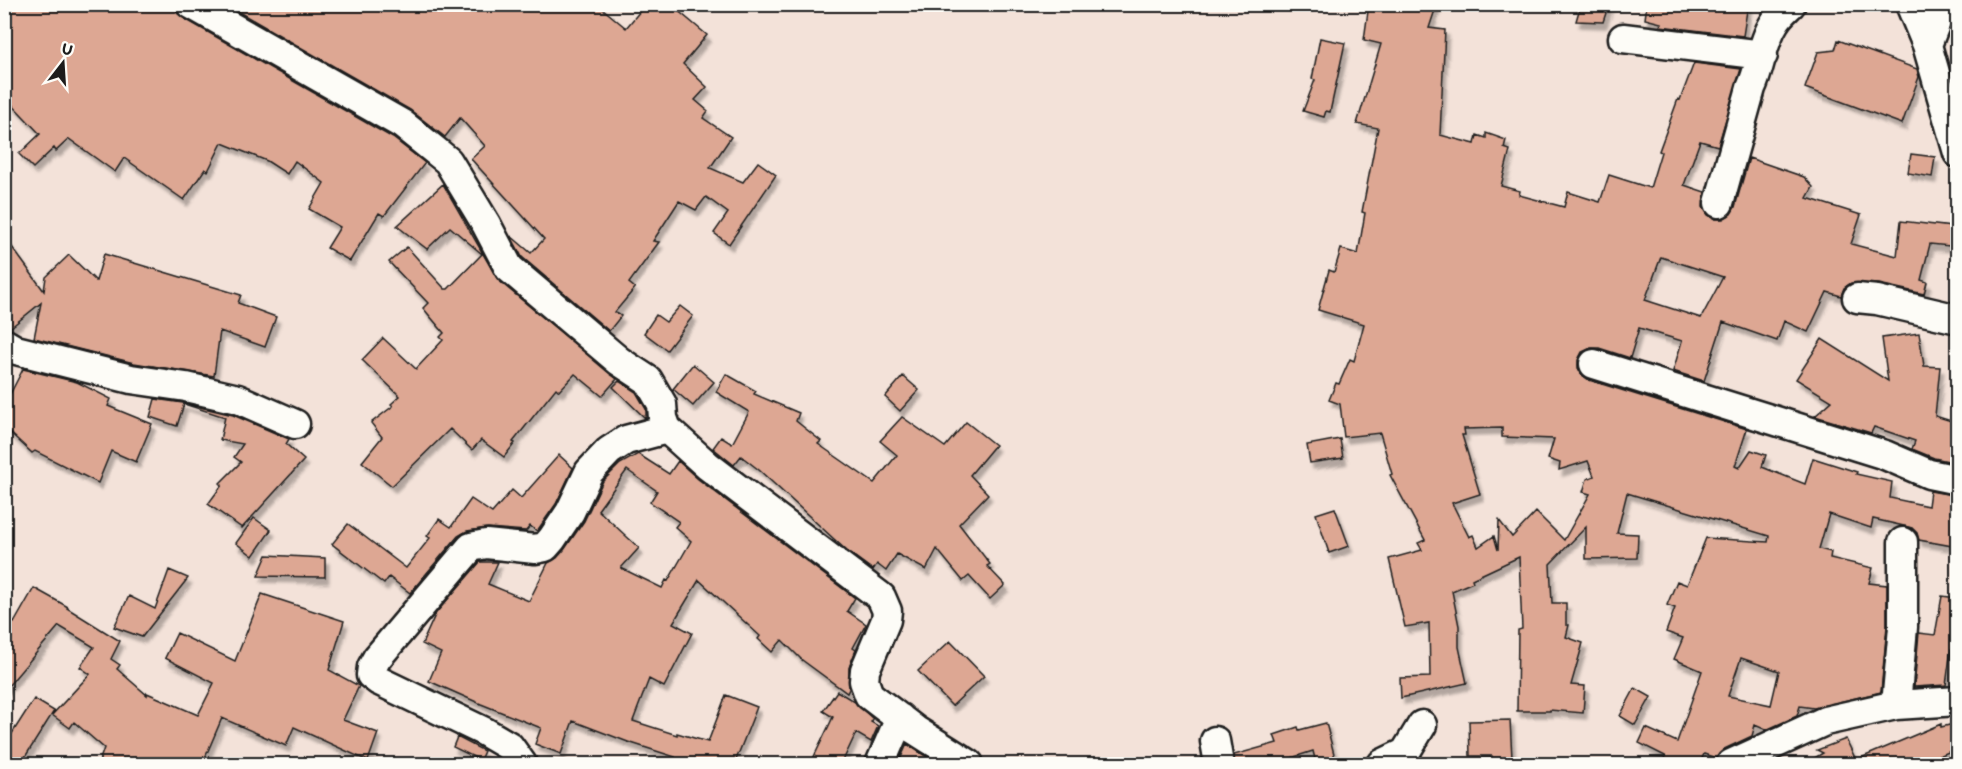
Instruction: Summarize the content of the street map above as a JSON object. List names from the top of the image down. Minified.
{"north":"top"}
